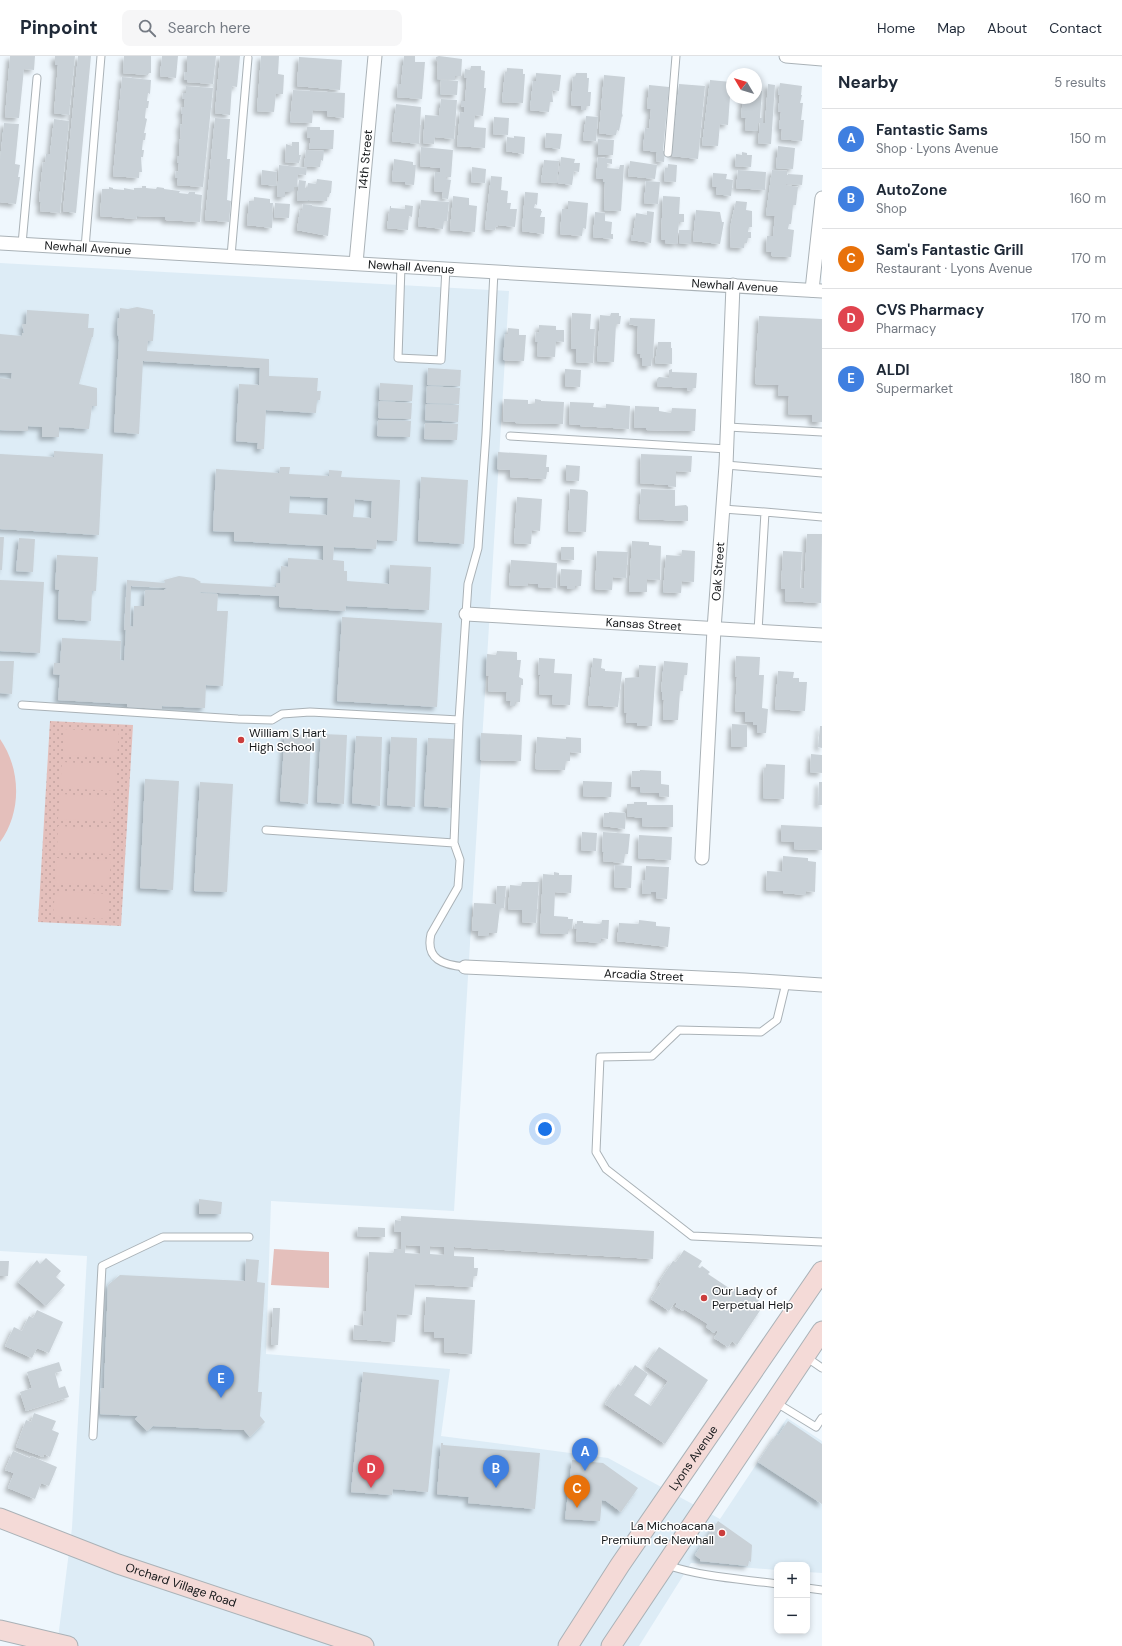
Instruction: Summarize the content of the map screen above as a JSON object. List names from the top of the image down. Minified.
{"streets":{"main road":["Lyons Avenue","Orchard Village Road"],"street":["14th Street","Newhall Avenue","Oak Street","Kansas Street","Arcadia Street"]},"crossings":[["14th Street","Newhall Avenue"],["Newhall Avenue","Oak Street"],["Oak Street","Kansas Street"]],"places":["William S Hart High School","Our Lady of Perpetual Help","La Michoacana Premium de Newhall"],"north":"top left","page":{"header":"Pinpoint","search":"Search here","nav":["Home","Map","About","Contact"],"heading":["Nearby","5 results"],"list":[{"mark":"A","name":"Fantastic Sams","note":"Shop · Lyons Avenue","value":"150 m"},{"mark":"B","name":"AutoZone","note":"Shop","value":"160 m"},{"mark":"C","name":"Sam's Fantastic Grill","note":"Restaurant · Lyons Avenue","value":"170 m"},{"mark":"D","name":"CVS Pharmacy","note":"Pharmacy","value":"170 m"},{"mark":"E","name":"ALDI","note":"Supermarket","value":"180 m"}],"pins":["E","A","B","D","C"],"map_buttons":["+","−"]}}
